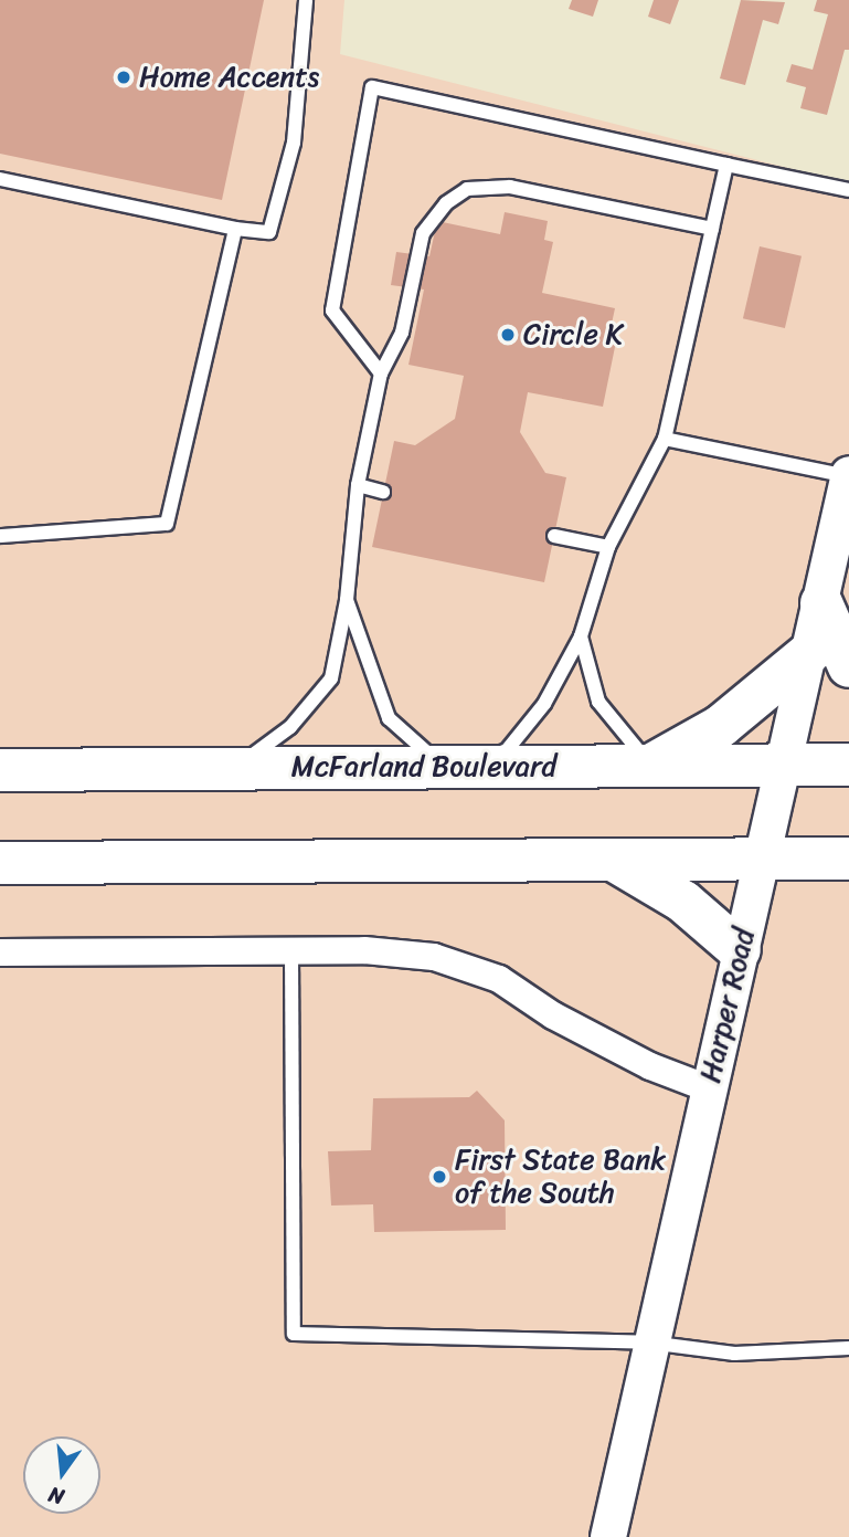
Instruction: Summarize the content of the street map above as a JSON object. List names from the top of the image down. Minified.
{"streets":{"highway":["McFarland Boulevard"],"street":["Harper Road"]},"crossings":[["McFarland Boulevard","Harper Road"]],"places":["Home Accents","Circle K","First State Bank of the South"],"north":"bottom"}
